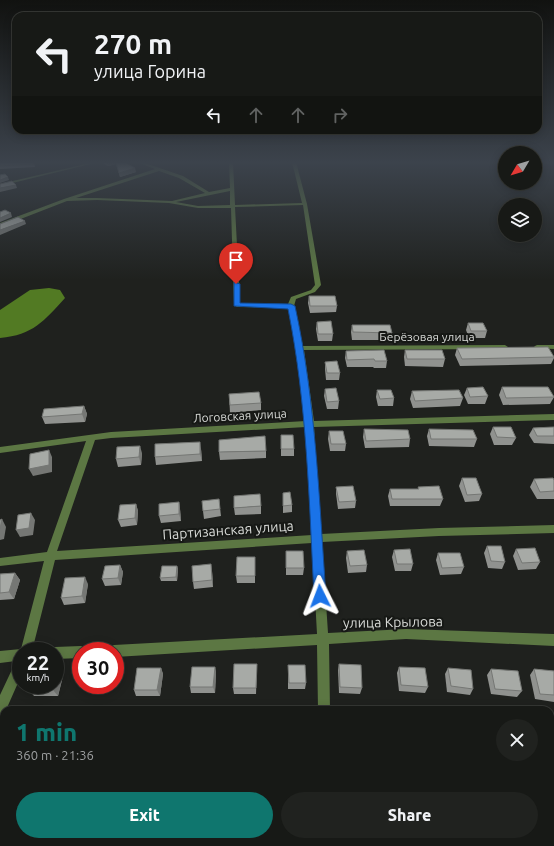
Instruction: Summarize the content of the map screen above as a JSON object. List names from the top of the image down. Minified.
{"streets":{"street":["Берёзовая улица","Логовская улица","Партизанская улица","улица Крылова"]},"north":"bottom left","page":{"turn":["270 m","улица Горина"],"speed":"22 km/h","limit":"30","heading":["1 min","360 m · 21:36"],"buttons":["Exit","Share"]}}
